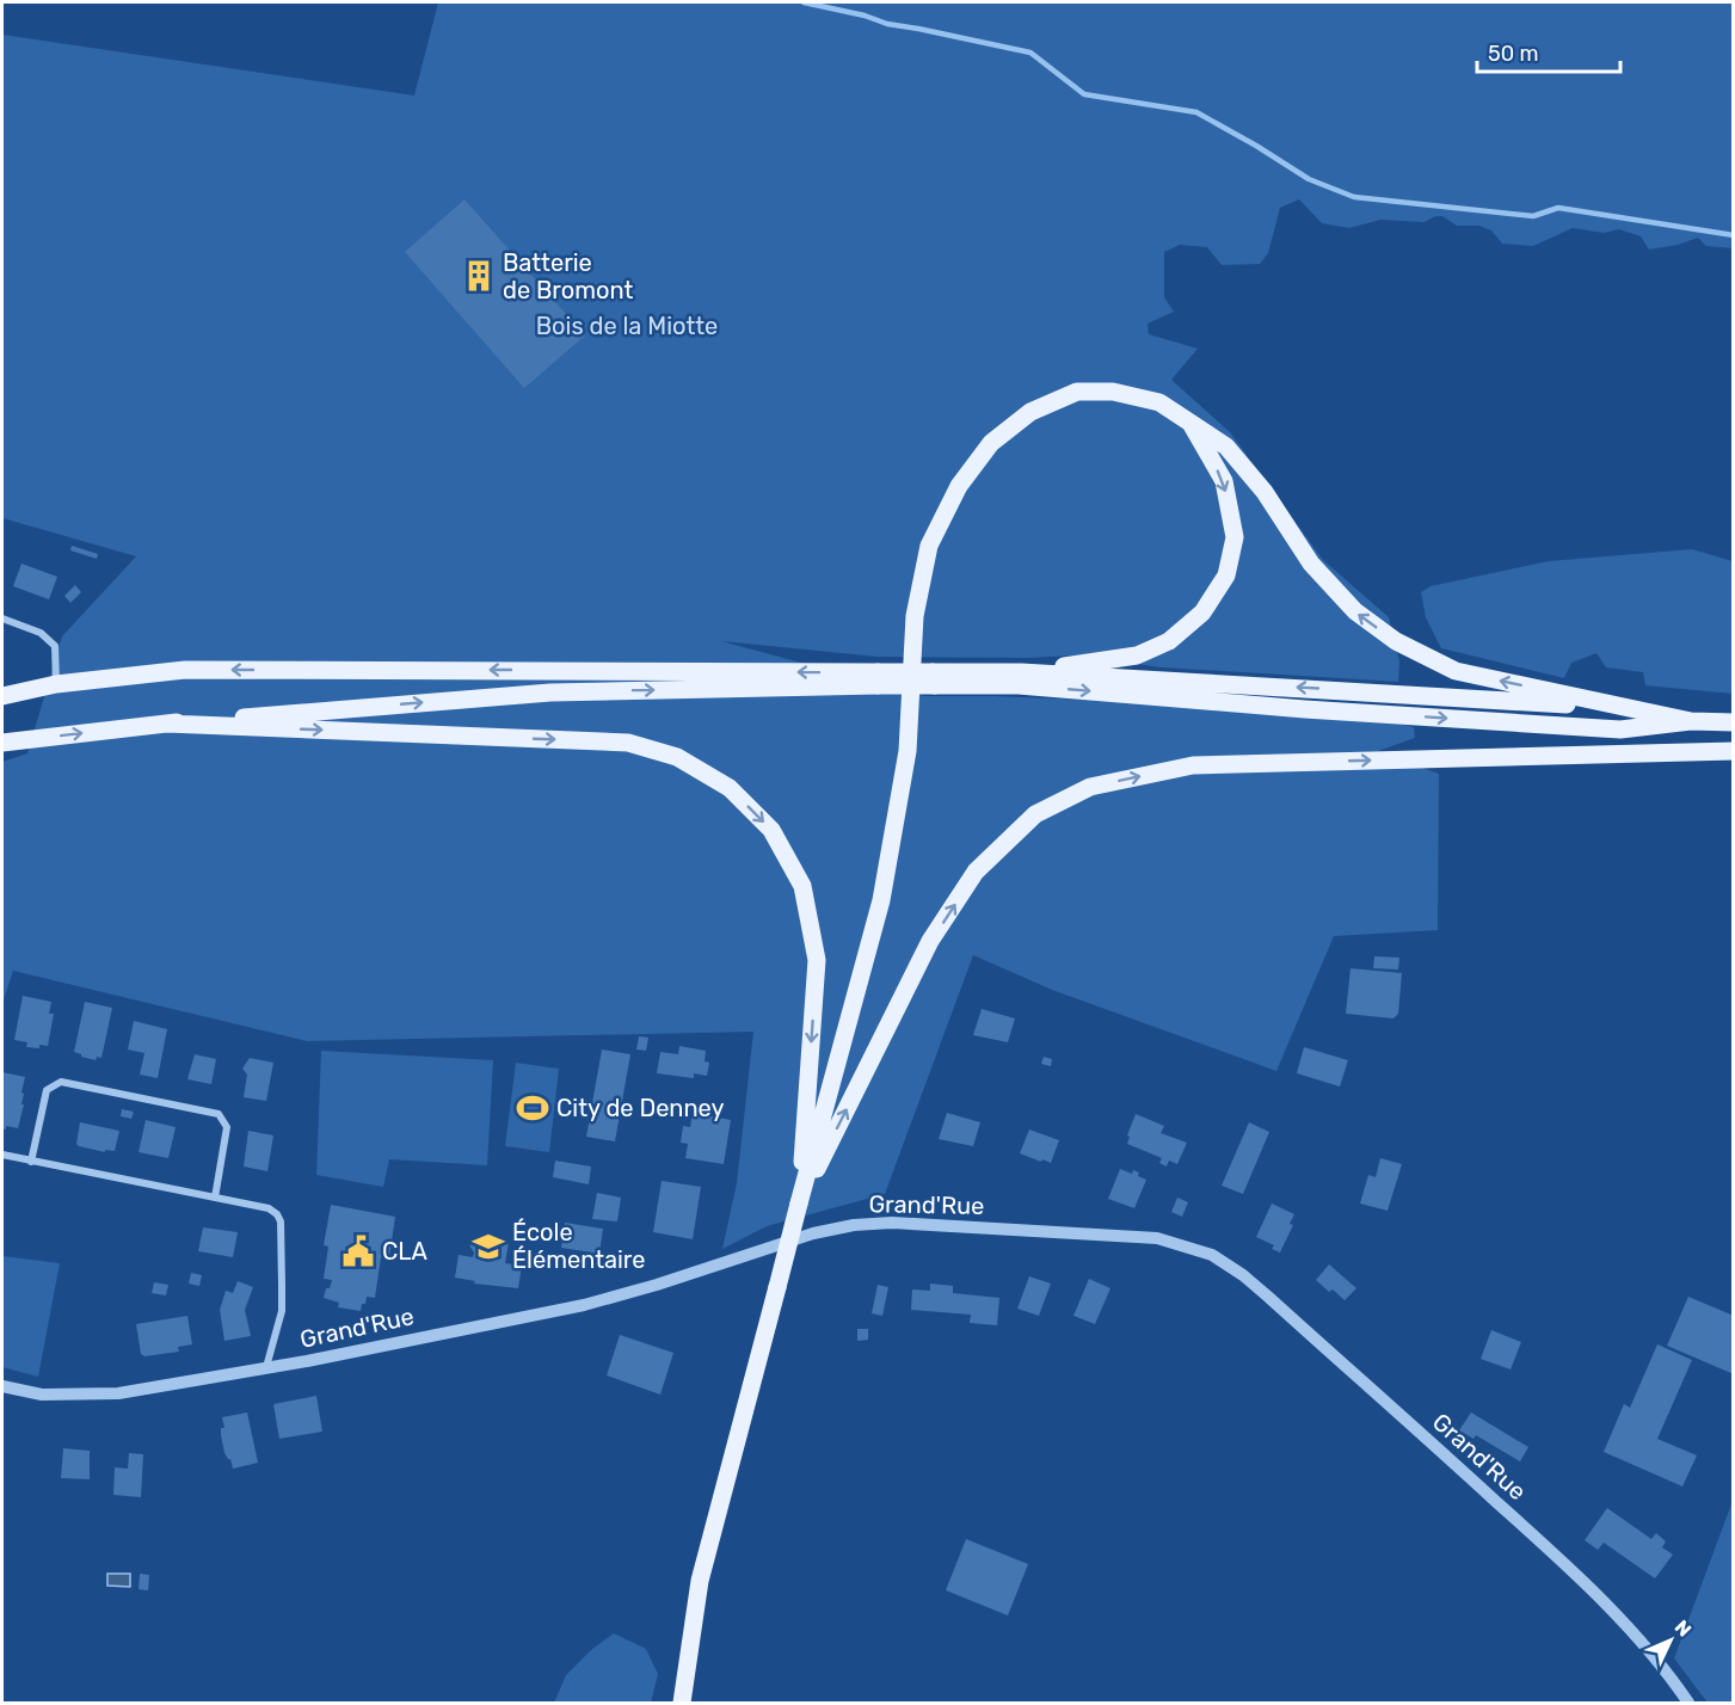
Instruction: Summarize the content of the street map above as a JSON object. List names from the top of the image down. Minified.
{"streets":{"street":["Grand'Rue"]},"parks":["Bois de la Miotte"],"places":{"building":["Batterie de Bromont"],"sports":["City de Denney"],"school or university":["École Élémentaire"],"public building":["CLA"]},"scale_bar":"50 m","north":"top right"}
